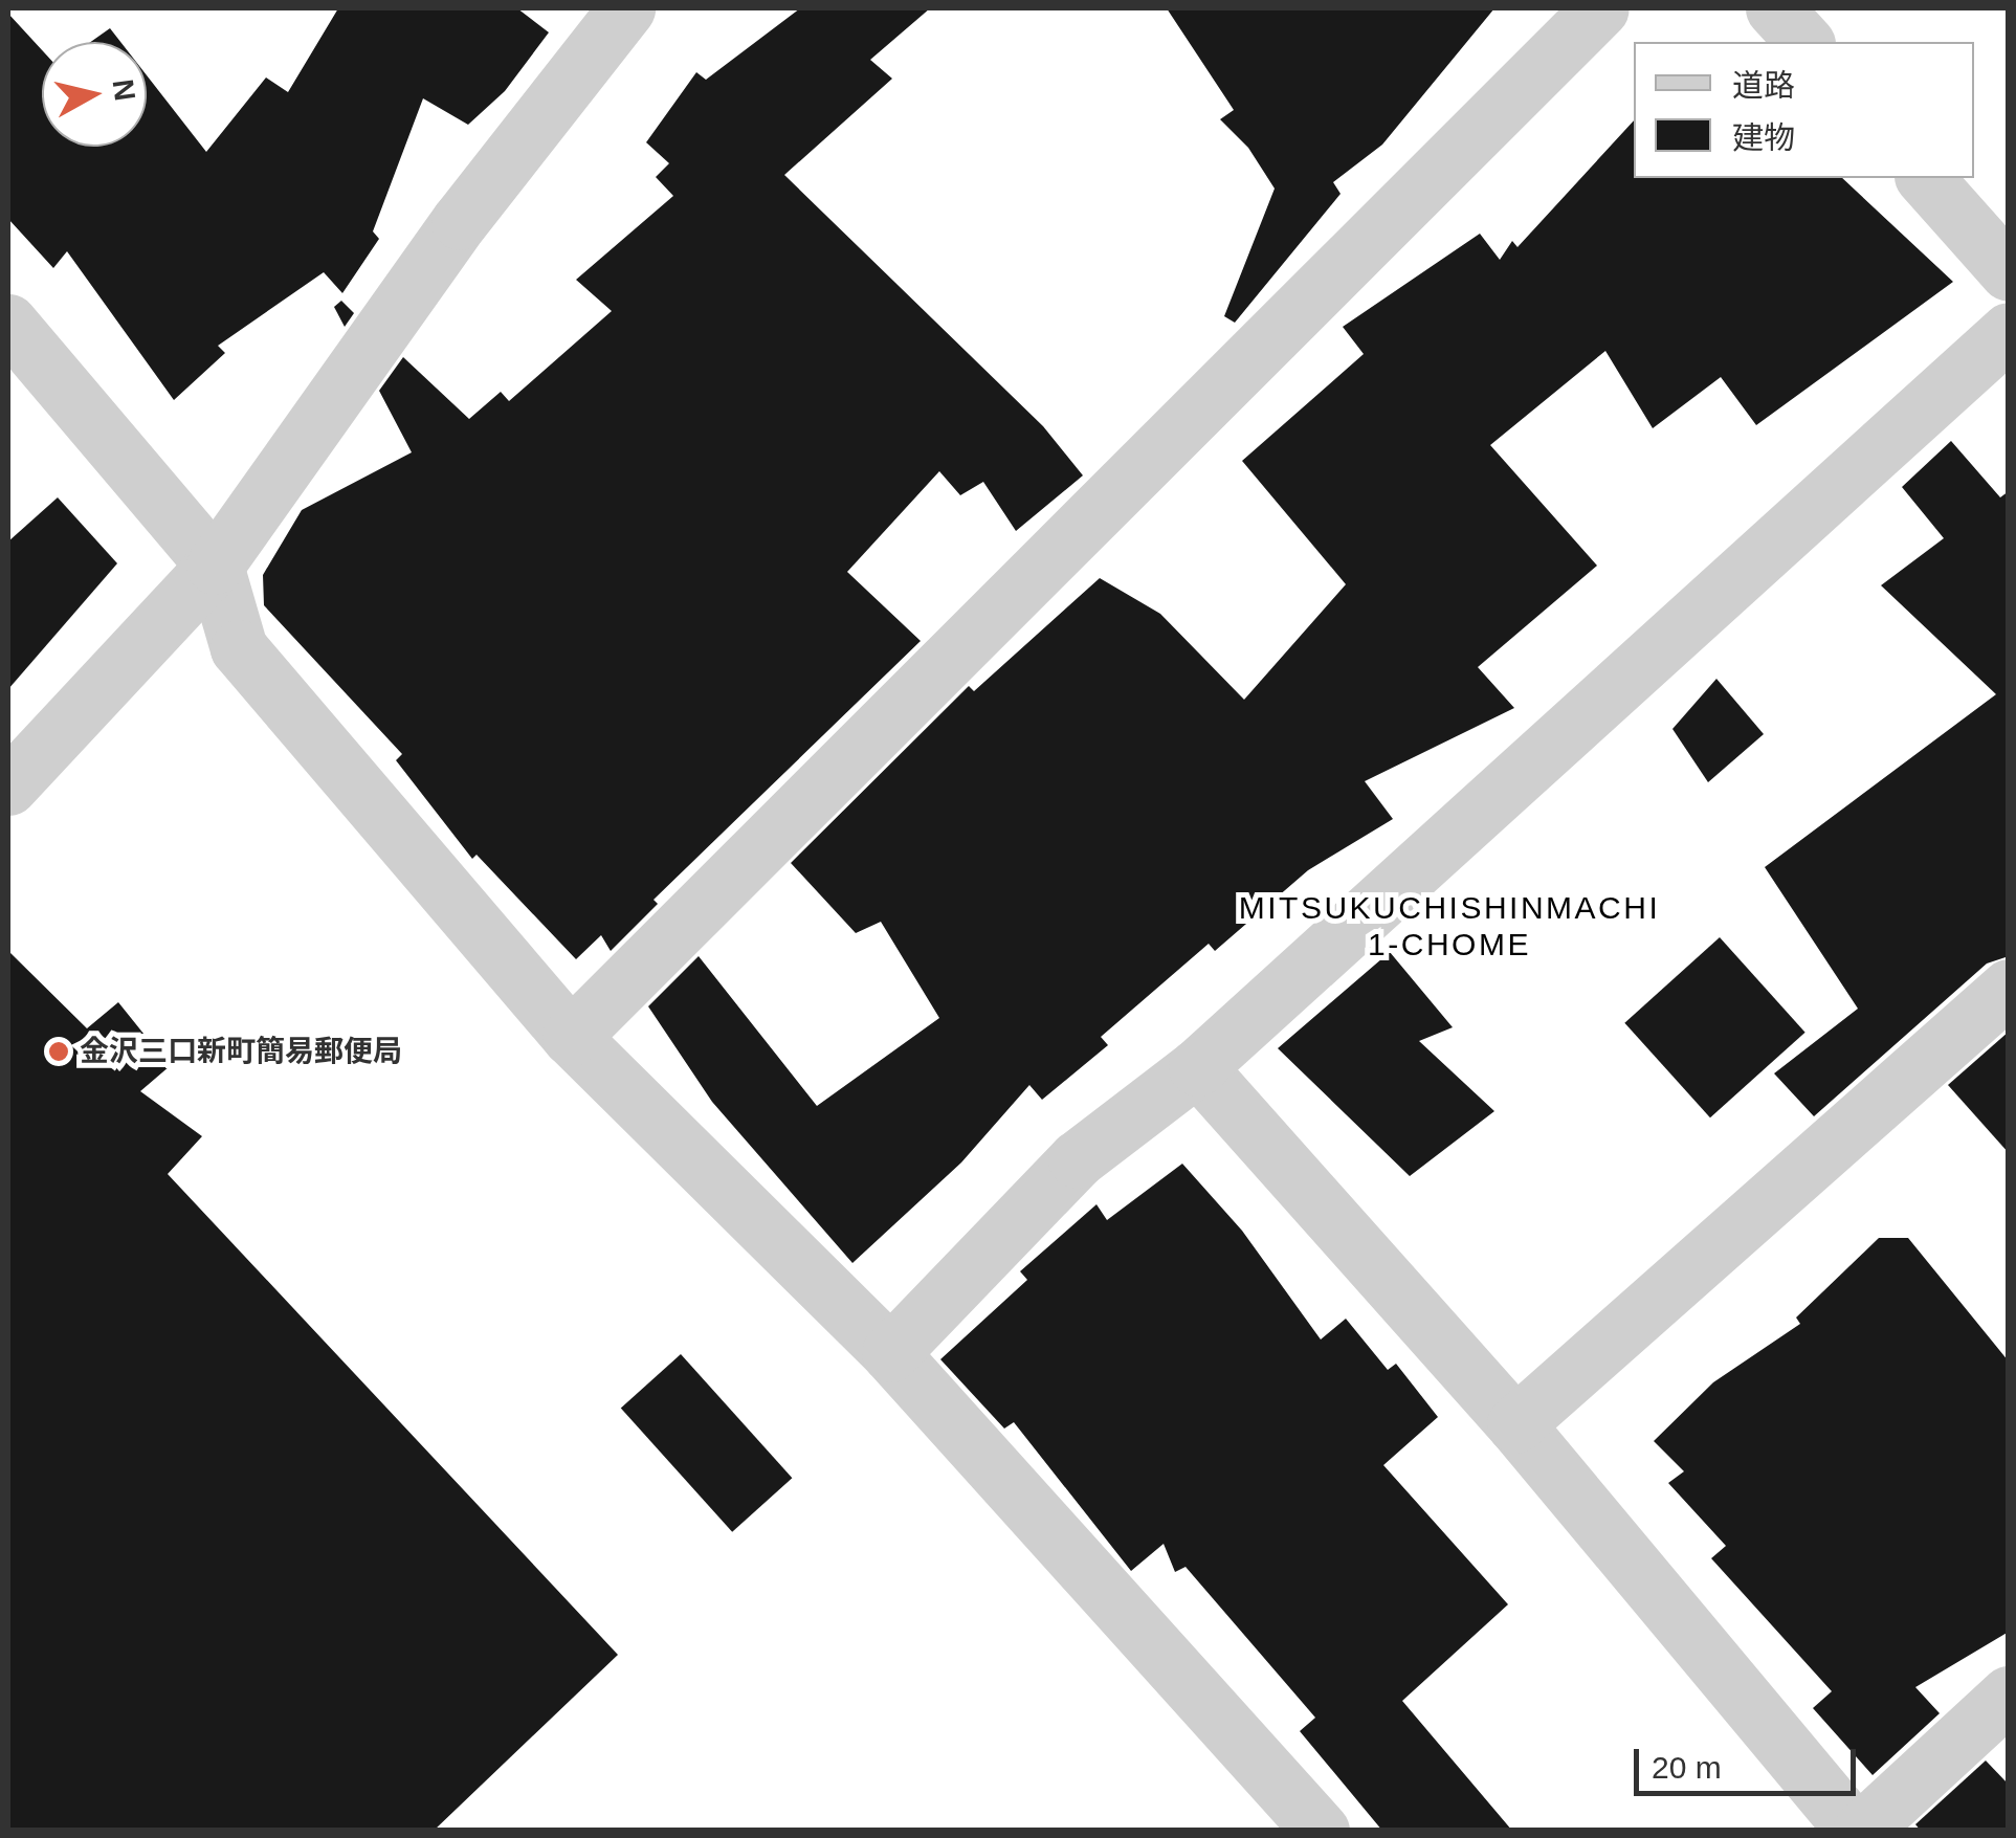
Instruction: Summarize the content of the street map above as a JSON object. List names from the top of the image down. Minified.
{"districts":["MITSUKUCHISHINMACHI 1-CHOME"],"places":["金沢三口新町簡易郵便局"],"legend":["道路","建物"],"scale_bar":"20 m","north":"right"}
